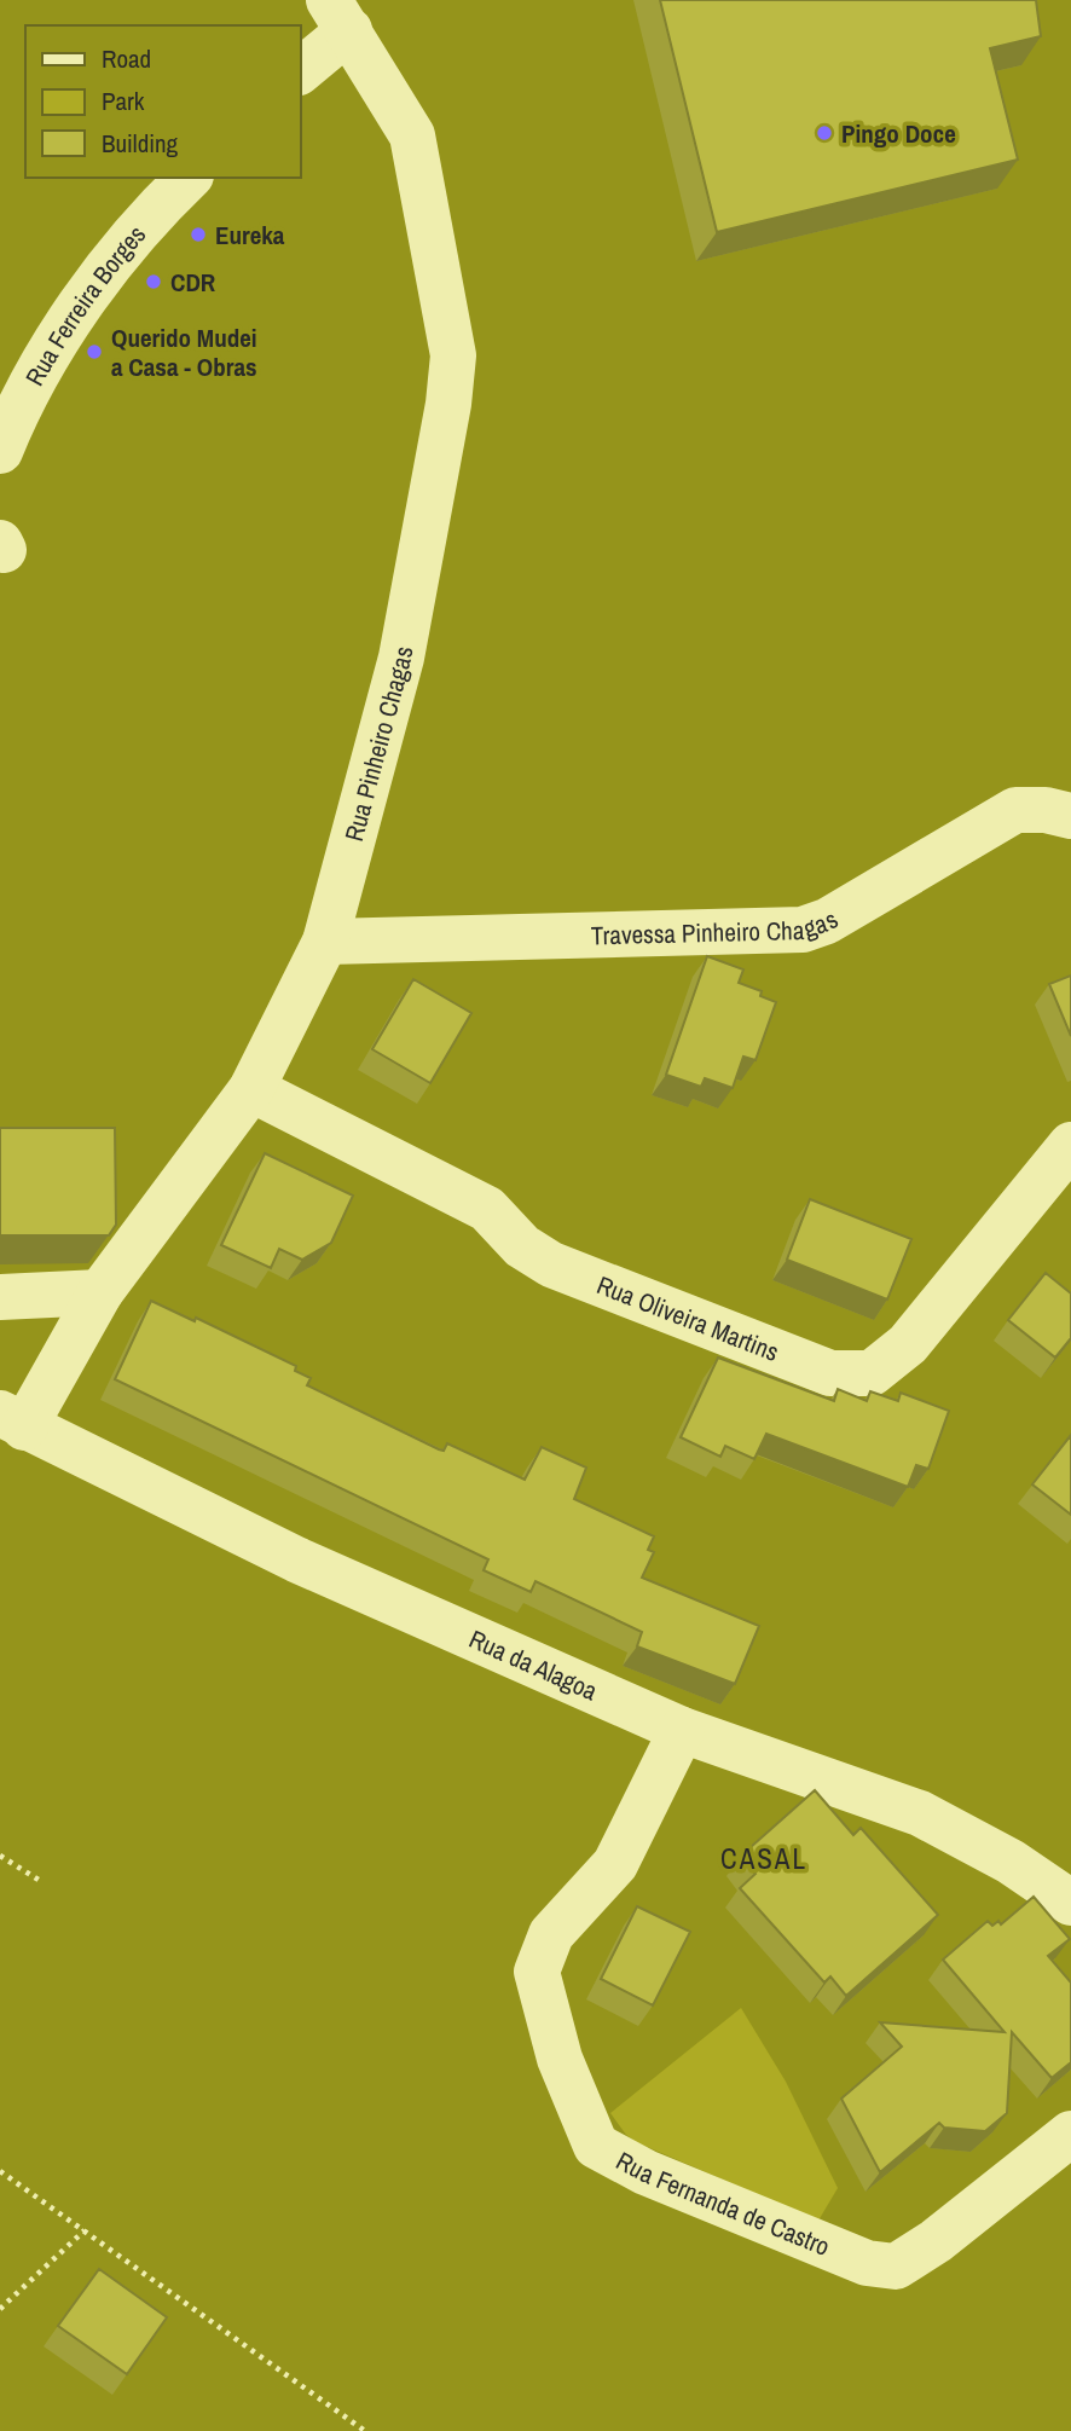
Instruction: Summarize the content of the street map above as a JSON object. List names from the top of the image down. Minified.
{"streets":{"street":["Rua Ferreira Borges","Rua Pinheiro Chagas","Travessa Pinheiro Chagas","Rua Oliveira Martins","Rua da Alagoa","Rua Fernanda de Castro"]},"crossings":[["Rua Pinheiro Chagas","Travessa Pinheiro Chagas"],["Rua Pinheiro Chagas","Rua Oliveira Martins"],["Rua Pinheiro Chagas","Rua da Alagoa"],["Rua da Alagoa","Rua Fernanda de Castro"]],"districts":["CASAL"],"places":["Pingo Doce","Eureka","CDR","Querido Mudei a Casa - Obras"],"legend":["Road","Park","Building"]}
